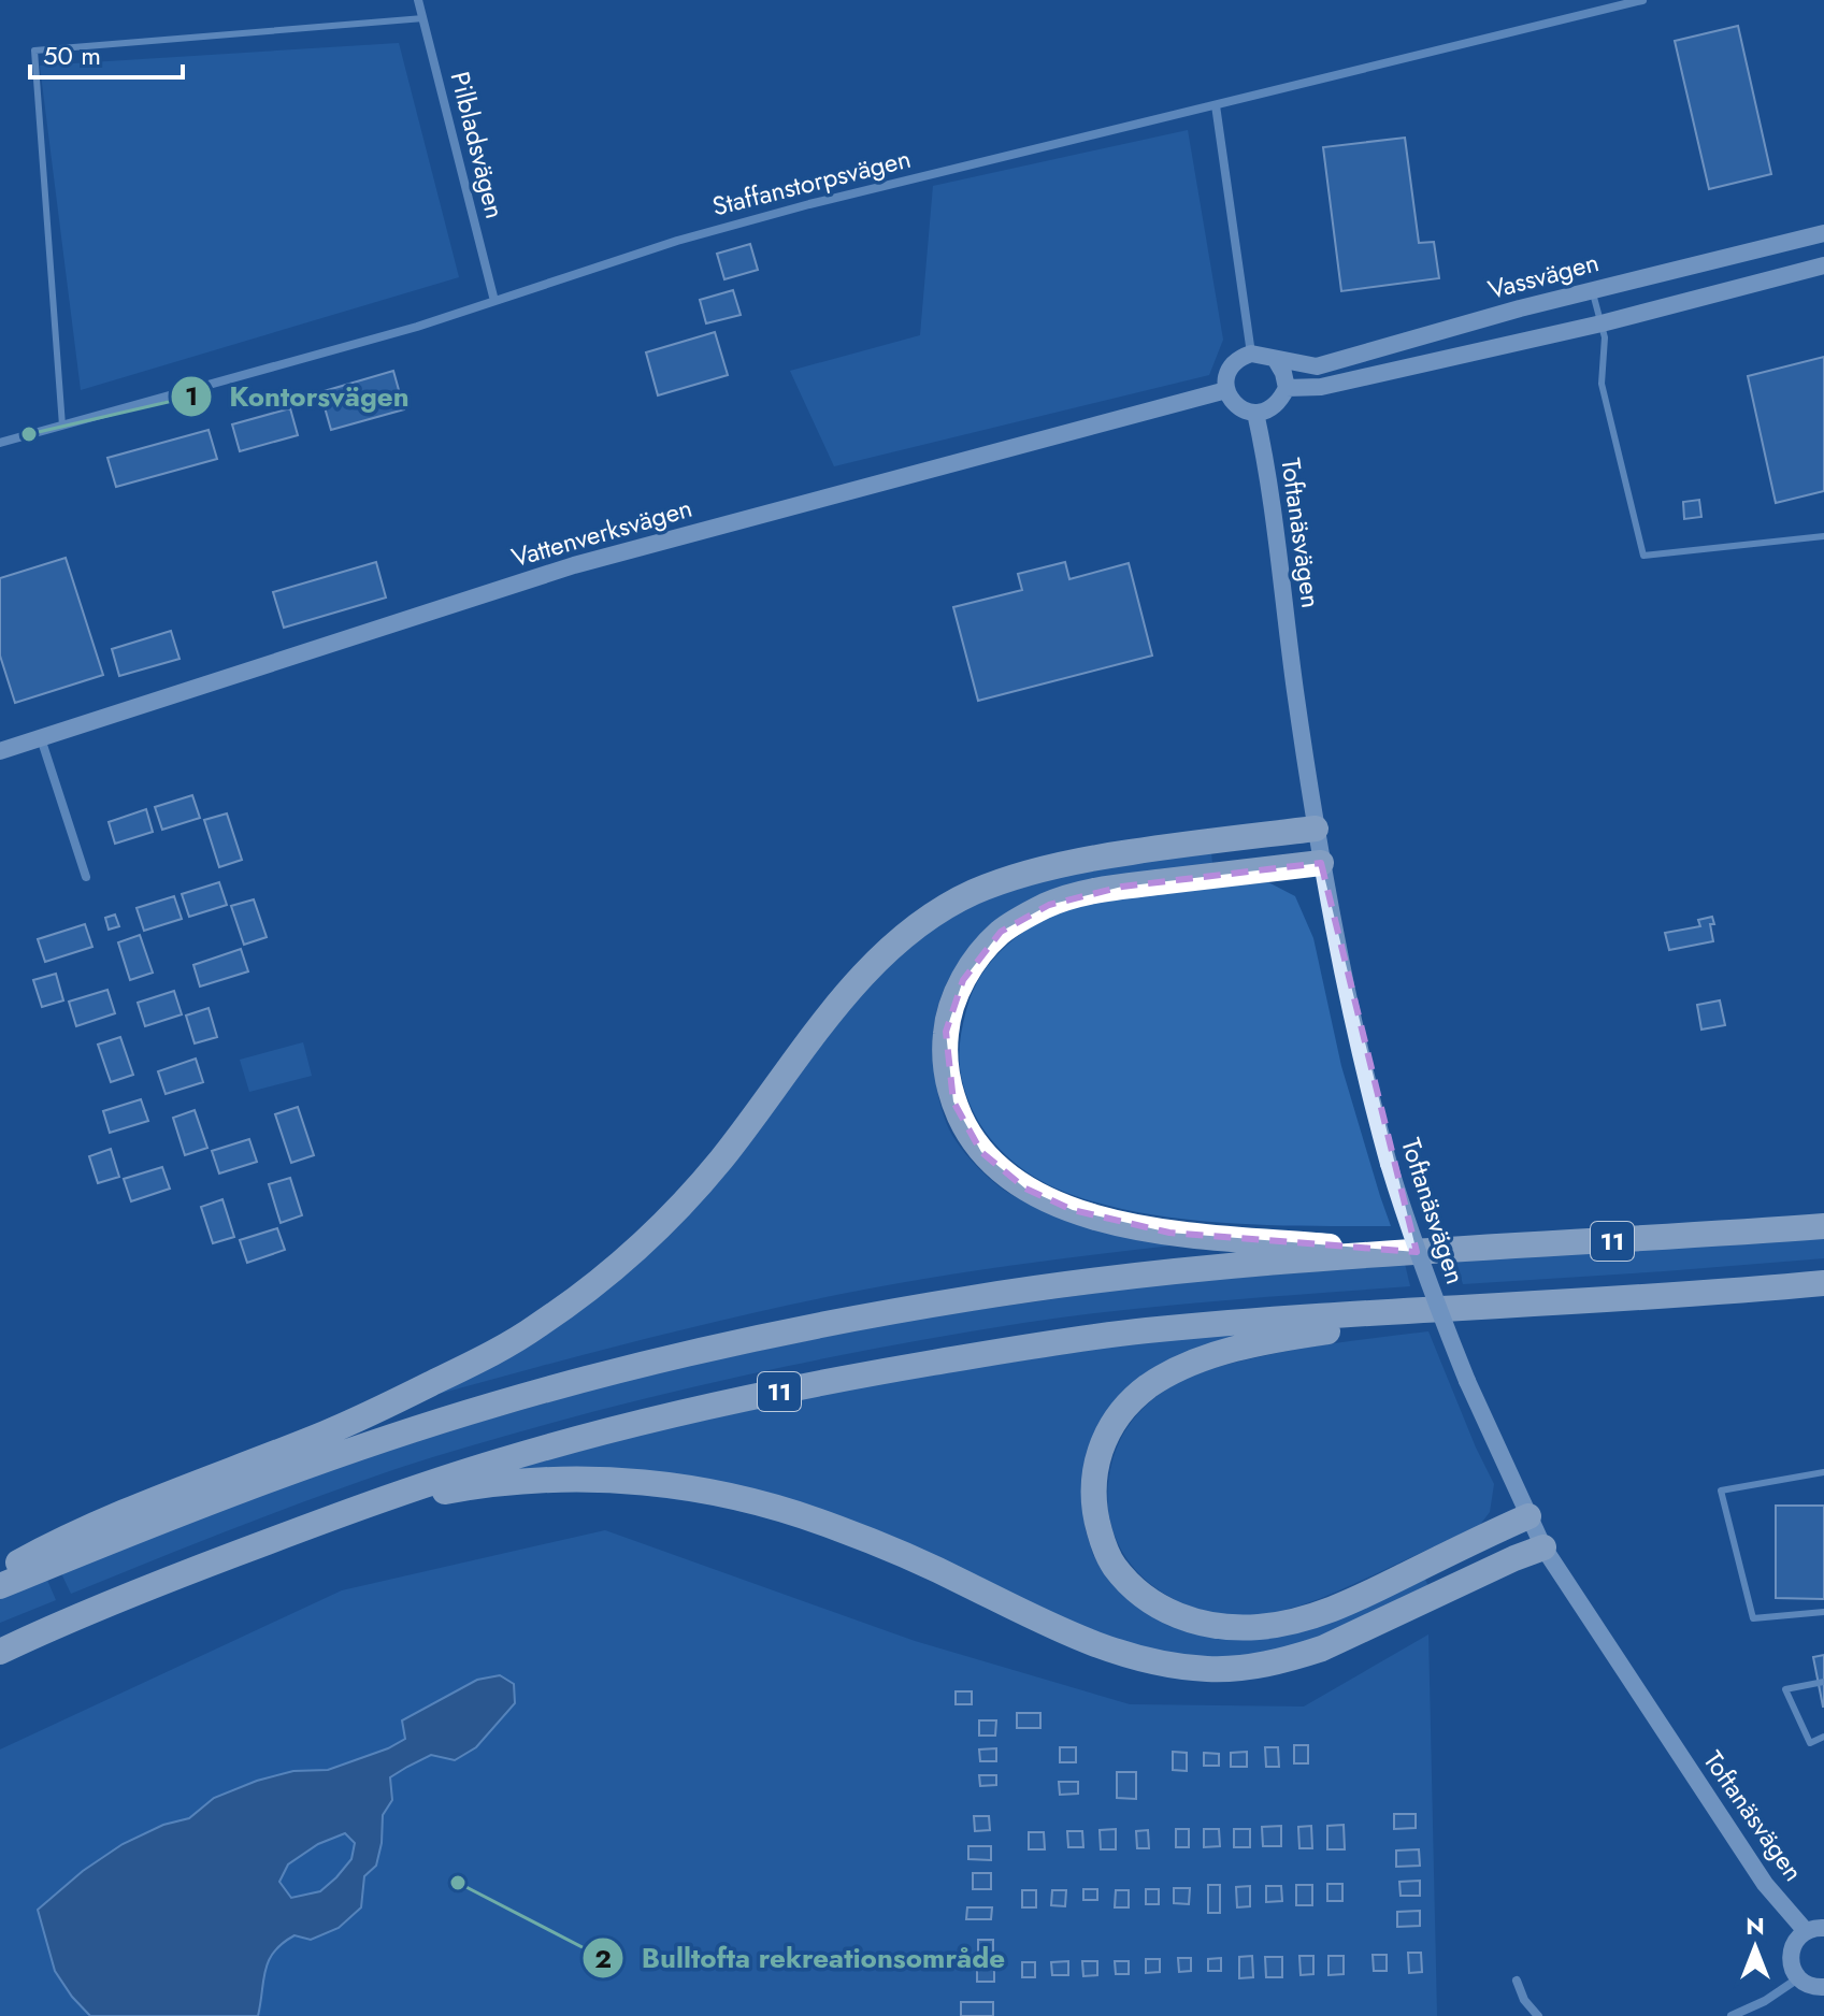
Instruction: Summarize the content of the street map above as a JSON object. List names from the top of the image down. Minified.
{"streets":{"highway":["11"],"street":["Pilbladsvägen","Staffanstorpsvägen","Vassvägen","Vattenverksvägen","Toftanäsvägen"]},"crossings":[["Pilbladsvägen","Staffanstorpsvägen"],["Vassvägen","Vattenverksvägen"],["Vassvägen","Toftanäsvägen"],["Vattenverksvägen","Toftanäsvägen"]],"places":["Kontorsvägen","Bulltofta rekreationsområde"],"scale_bar":"50 m","north":"top"}
